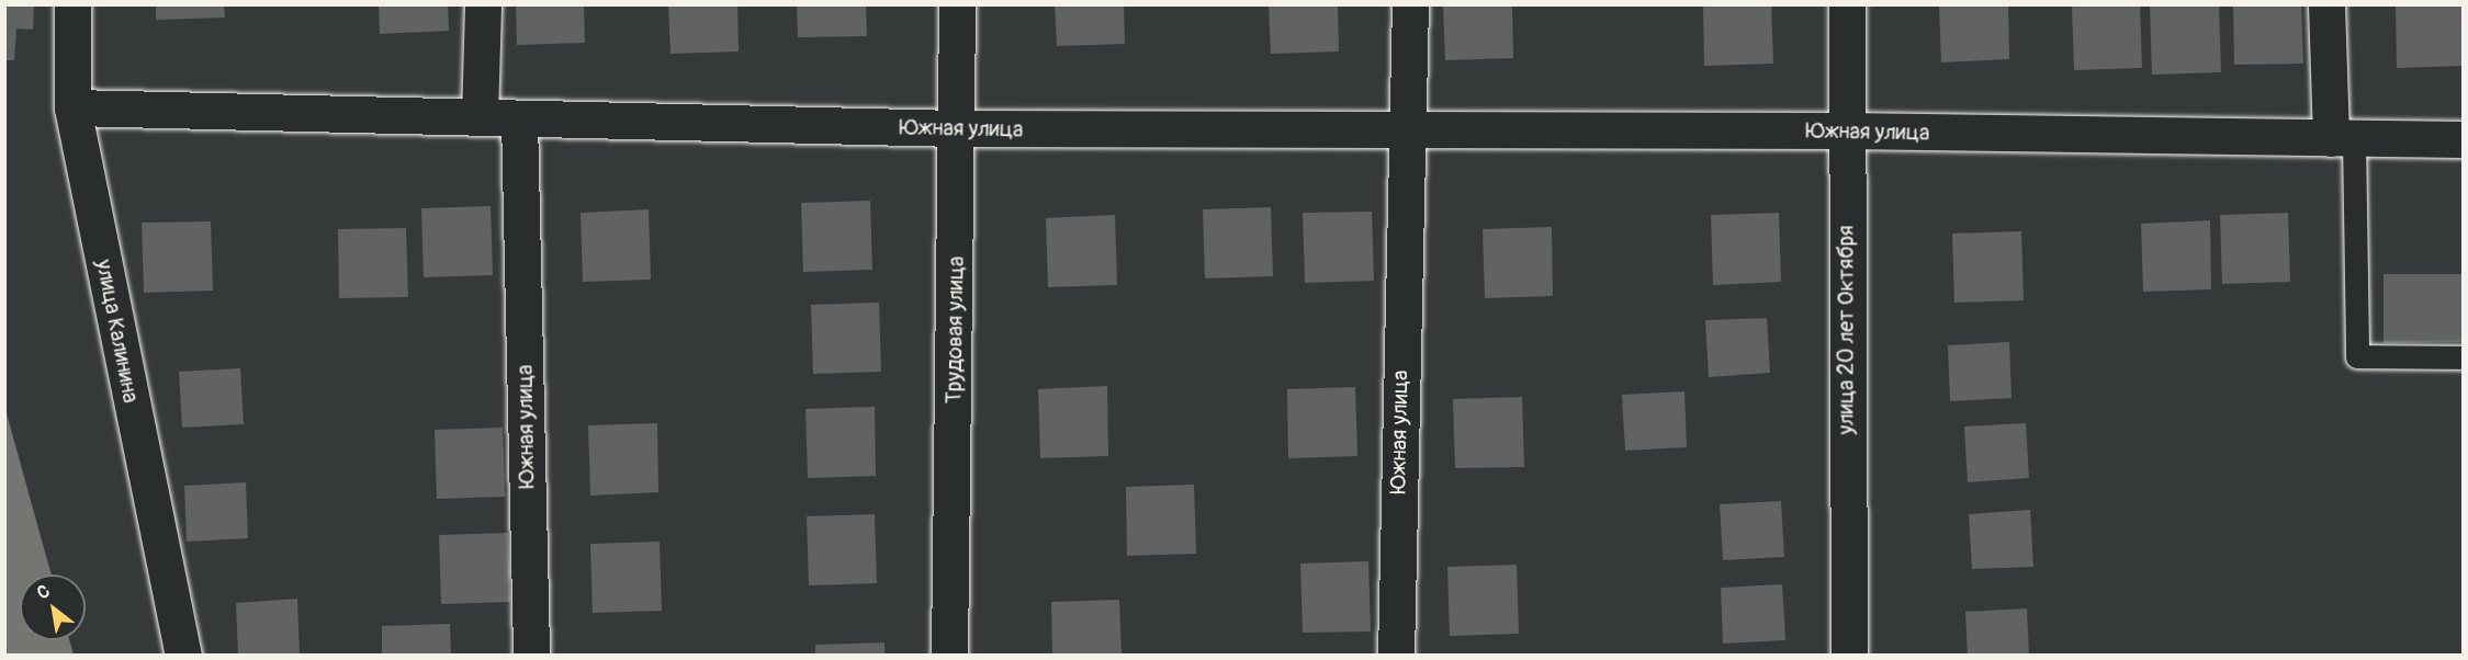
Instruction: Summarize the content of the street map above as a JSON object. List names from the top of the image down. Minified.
{"streets":{"street":["Южная улица","Трудовая улица","улица 20 лет Октября","улица Калинина"]},"crossings":[["Южная улица","Трудовая улица"],["Южная улица","улица 20 лет Октября"],["Южная улица","улица Калинина"]],"north":"top left"}
